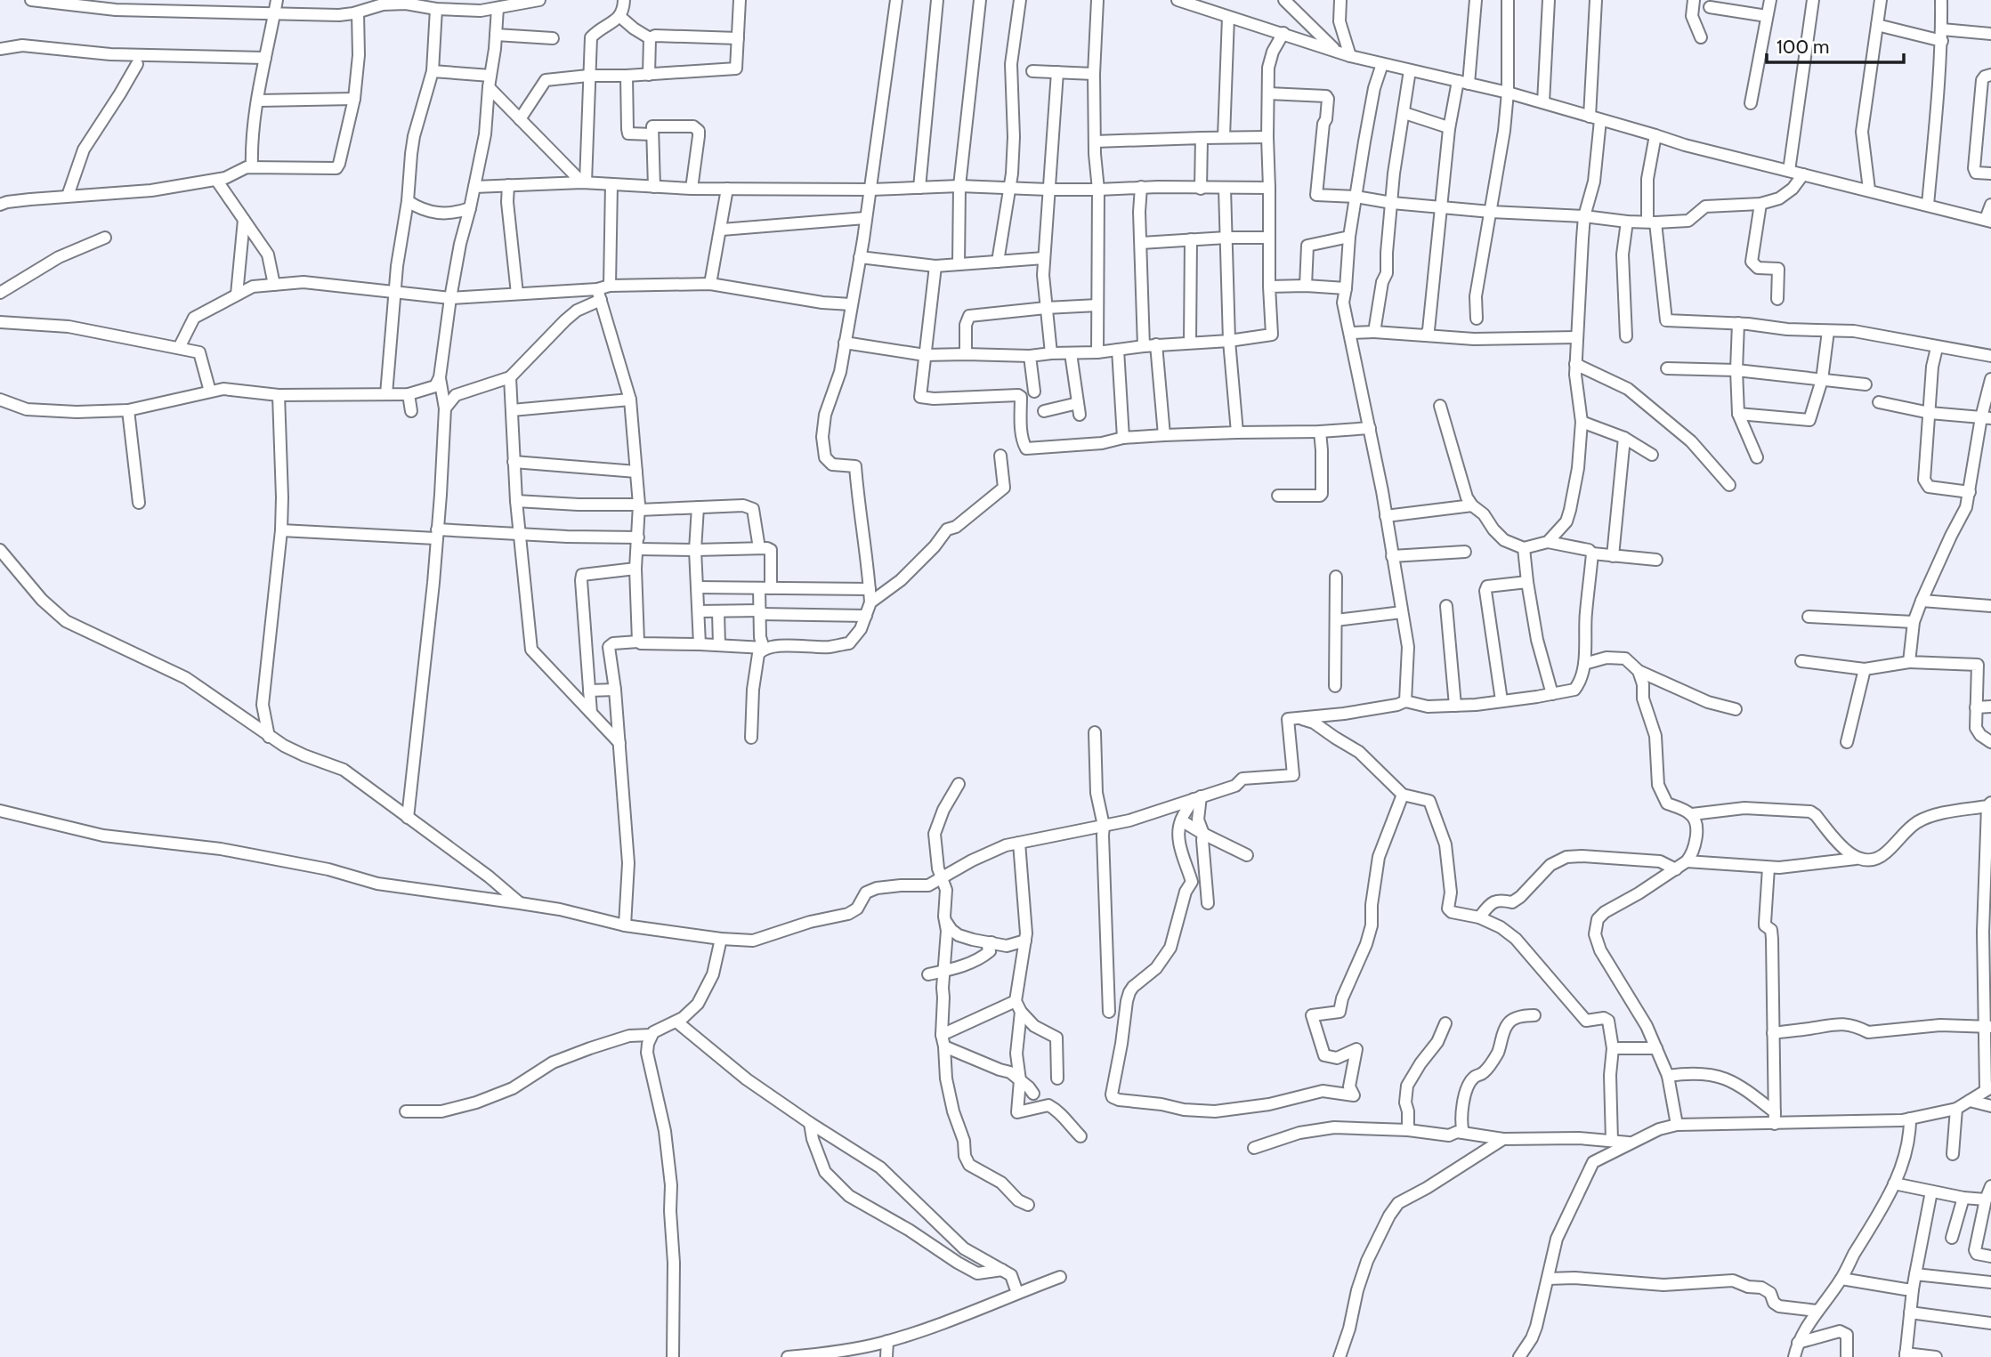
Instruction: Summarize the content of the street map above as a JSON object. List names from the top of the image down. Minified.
{"scale_bar":"100 m"}
